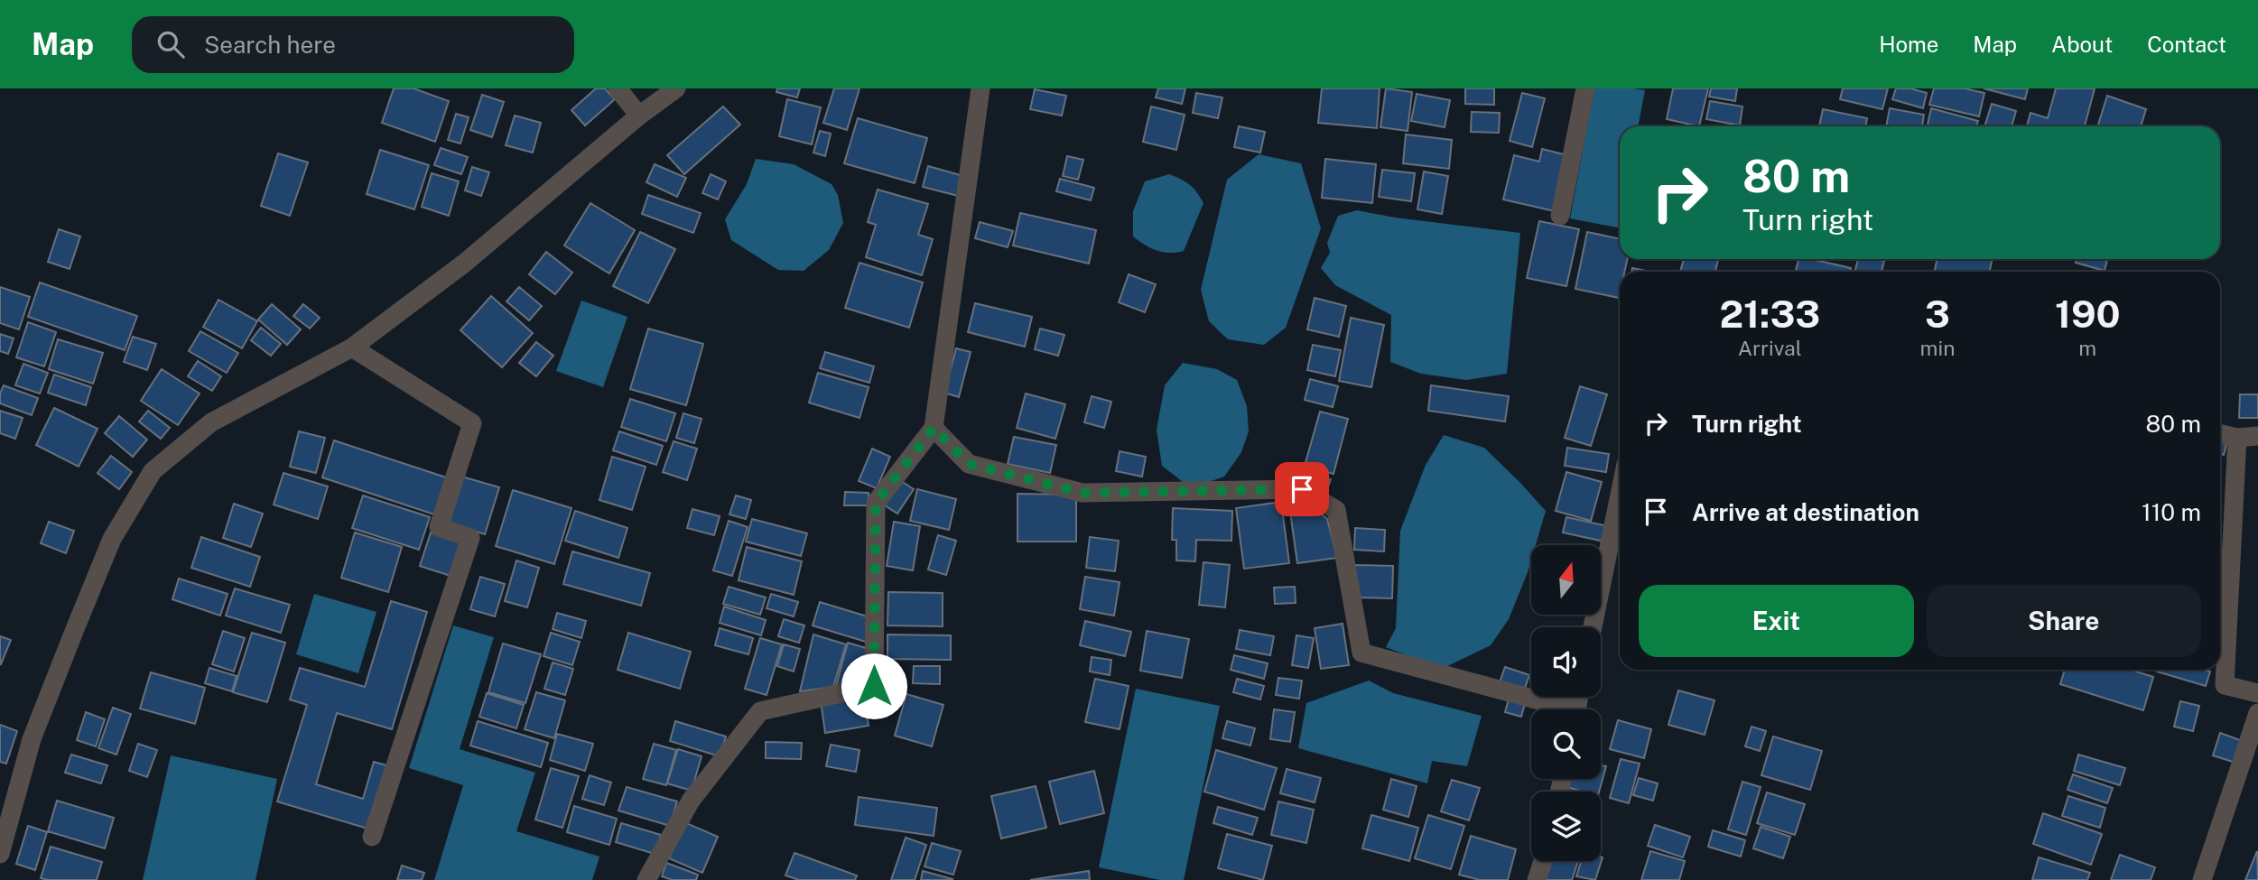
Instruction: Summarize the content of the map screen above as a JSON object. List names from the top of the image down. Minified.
{"north":"top","page":{"header":"Map","search":"Search here","nav":["Home","Map","About","Contact"],"turn":["80 m","Turn right"],"eta":["21:33","Arrival","3","min","190","m"],"list":[{"name":"Turn right","value":"80 m"},{"name":"Arrive at destination","value":"110 m"}],"buttons":["Exit","Share"]}}
